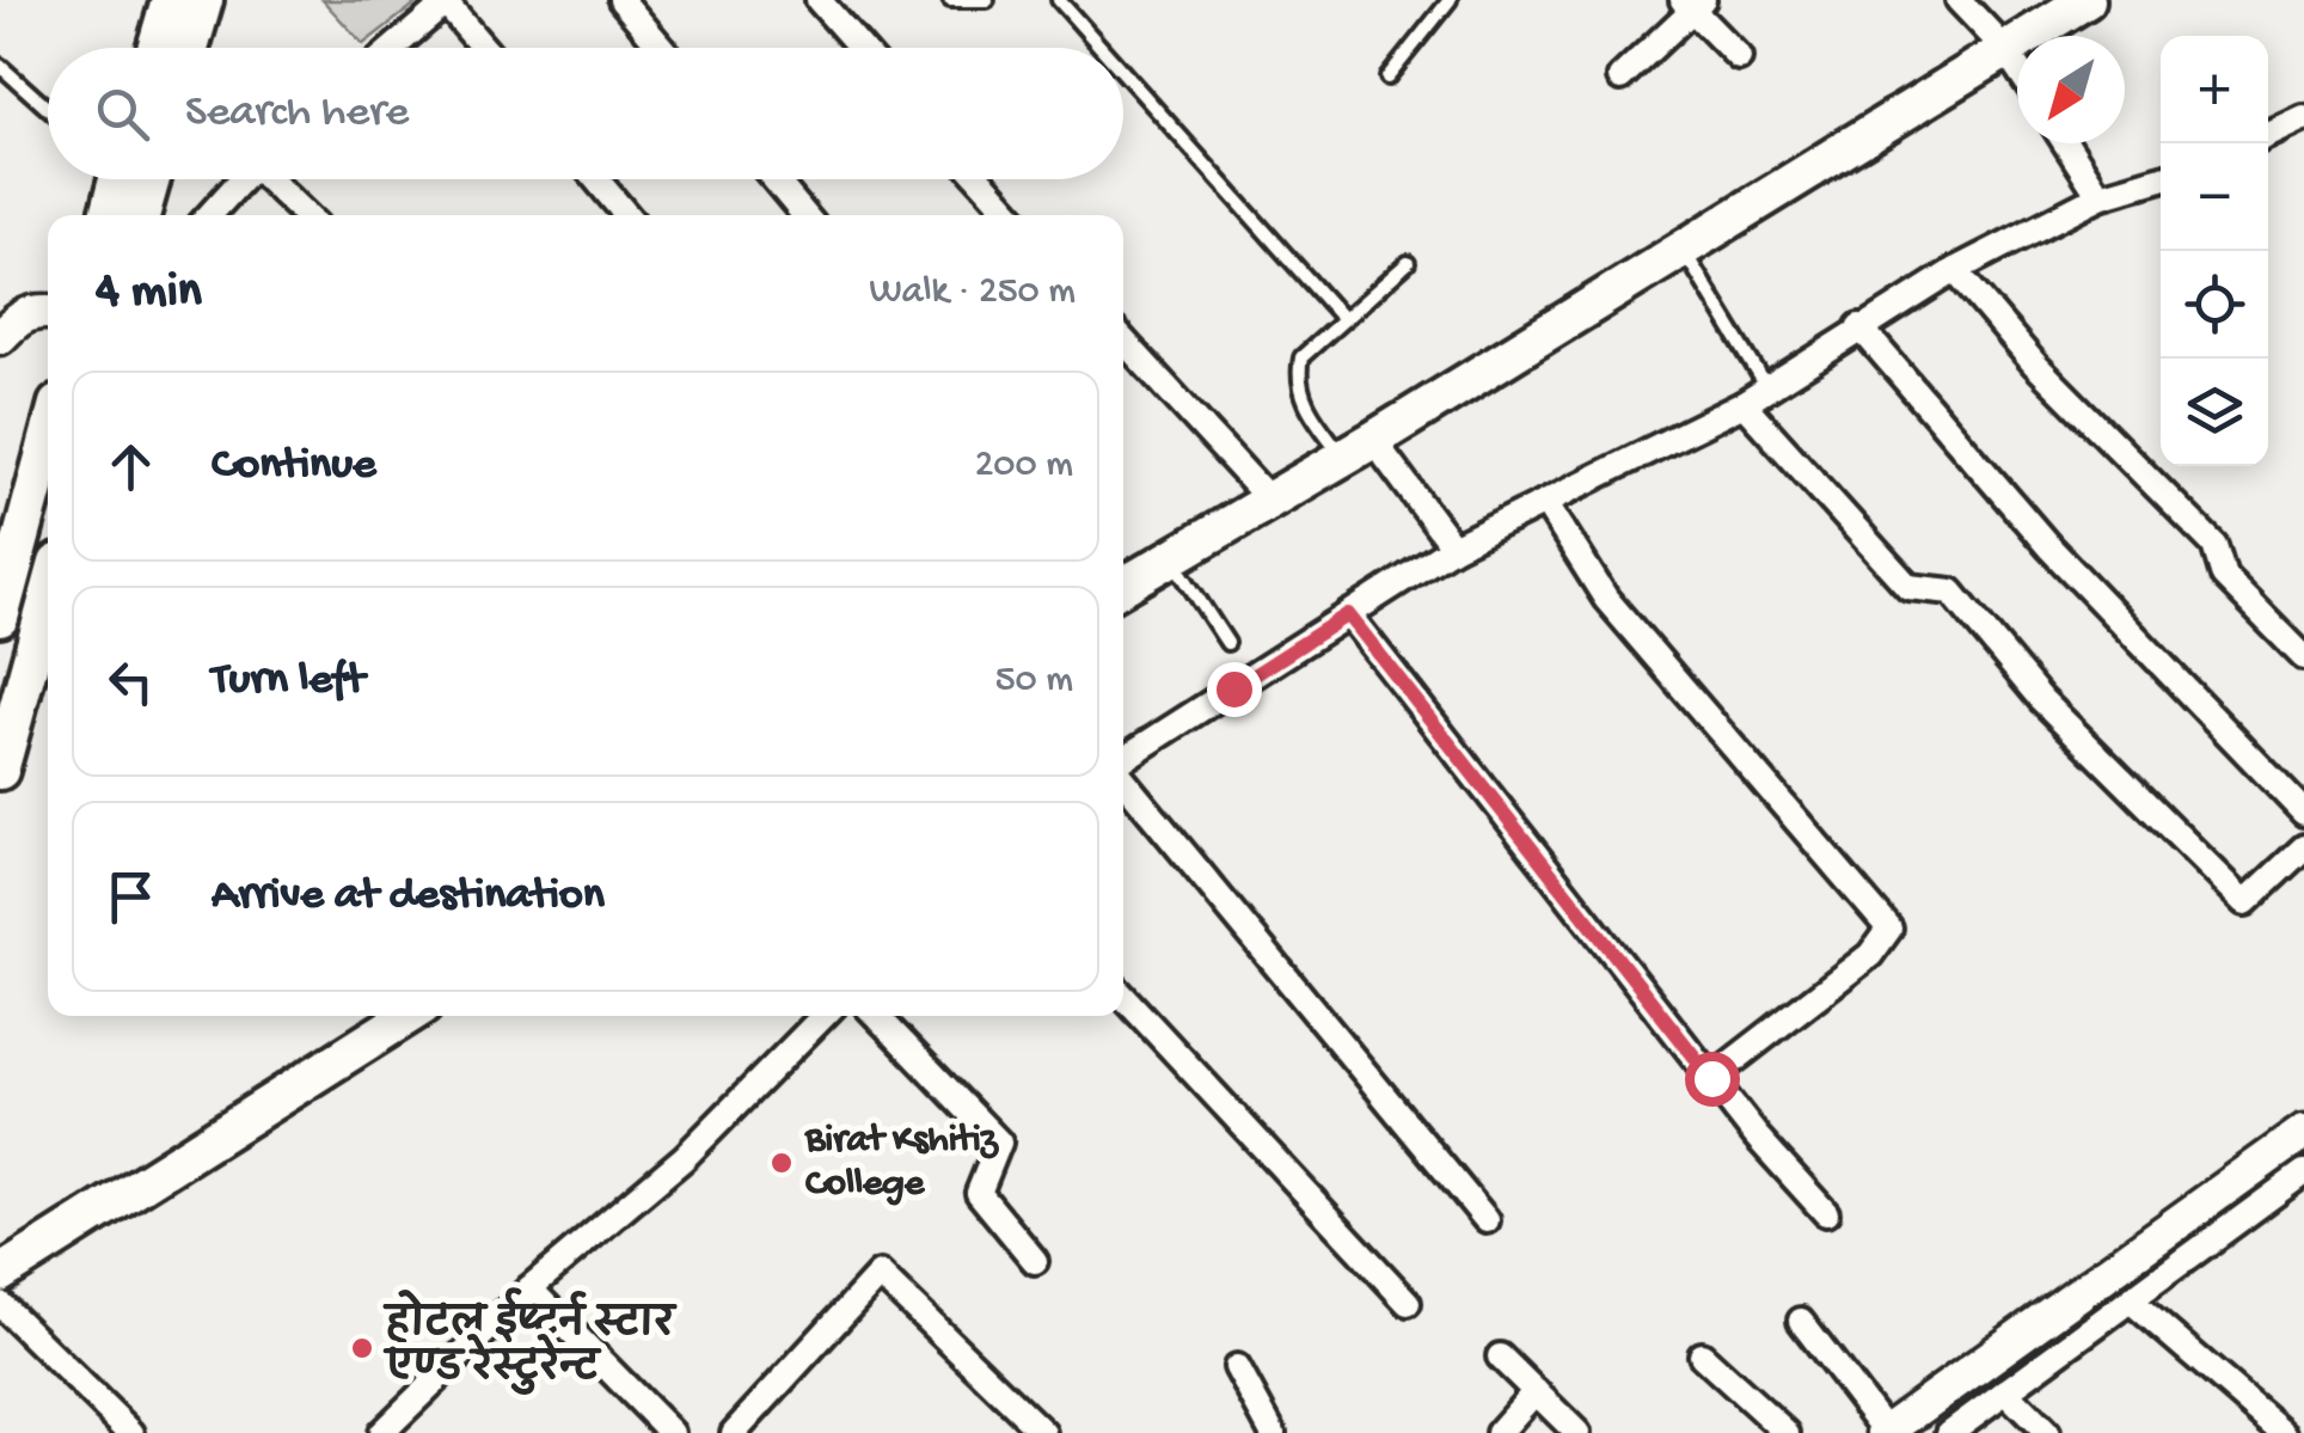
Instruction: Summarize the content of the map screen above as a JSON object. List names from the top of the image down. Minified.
{"places":["Birat Kshitiz College","होटल ईष्टर्न स्टार एण्ड रेस्टुरेन्ट"],"north":"bottom left","page":{"map_buttons":["+","−"],"search":"Search here","heading":["4 min","Walk · 250 m"],"list":[["Continue","200 m"],["Turn left","50 m"],"Arrive at destination"]}}
